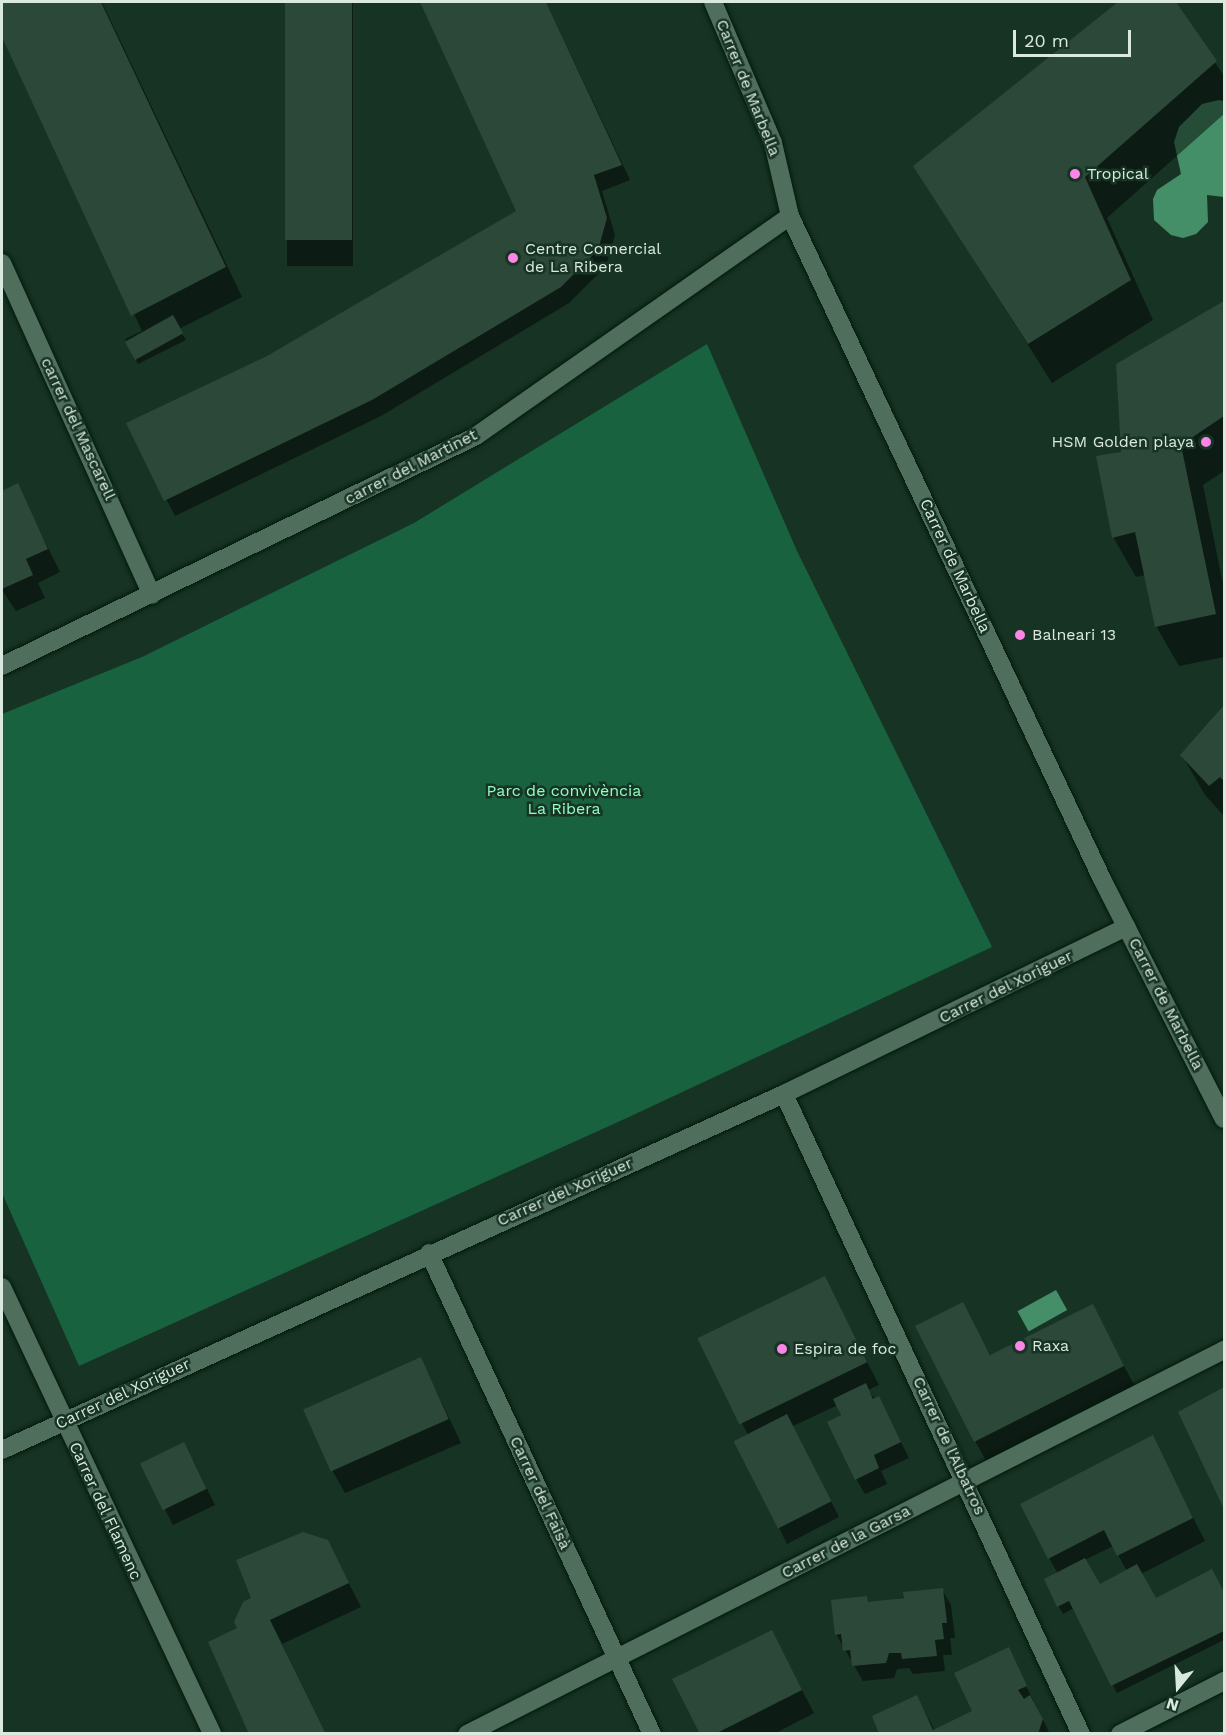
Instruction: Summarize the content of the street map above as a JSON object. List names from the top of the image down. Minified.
{"streets":{"street":["Carrer de Marbella","carrer del Mascarell","carrer del Martinet","Carrer del Xoriguer","Carrer de l'Albatros","Carrer del Faisà","Carrer del Flamenc","Carrer de la Garsa"]},"crossings":[["Carrer de Marbella","carrer del Martinet"],["Carrer de Marbella","Carrer del Xoriguer"],["carrer del Mascarell","carrer del Martinet"],["Carrer del Xoriguer","Carrer de l'Albatros"],["Carrer del Xoriguer","Carrer del Faisà"],["Carrer del Xoriguer","Carrer del Flamenc"],["Carrer de l'Albatros","Carrer de la Garsa"],["Carrer del Faisà","Carrer de la Garsa"]],"parks":["Parc de convivència La Ribera"],"places":["Tropical","Centre Comercial de La Ribera","HSM Golden playa","Balneari 13","Raxa","Espira de foc"],"scale_bar":"20 m","north":"bottom"}
